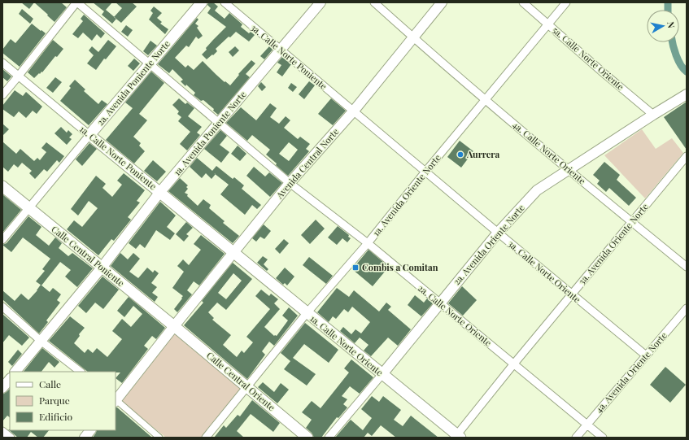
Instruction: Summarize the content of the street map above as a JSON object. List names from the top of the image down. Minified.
{"streets":{"main road":["2a. Avenida Poniente Norte","1a. Calle Norte Poniente","Calle Central Poniente","1a. Calle Norte Oriente","Calle Central Oriente"],"street":["3a. Calle Norte Poniente","5a. Calle Norte Oriente","1a. Avenida Poniente Norte","4a. Calle Norte Oriente","Avenida Central Norte","1a. Avenida Oriente Norte","3a. Avenida Oriente Norte","2a. Avenida Oriente Norte","3a. Calle Norte Oriente","2a. Calle Norte Oriente","4a. Avenida Oriente Norte"]},"crossings":[["3a. Calle Norte Poniente","1a. Avenida Poniente Norte"],["3a. Calle Norte Poniente","Avenida Central Norte"],["3a. Calle Norte Poniente","3a. Calle Norte Oriente"],["5a. Calle Norte Oriente","1a. Avenida Oriente Norte"],["5a. Calle Norte Oriente","2a. Avenida Oriente Norte"],["2a. Avenida Poniente Norte","1a. Calle Norte Poniente"],["2a. Avenida Poniente Norte","Calle Central Poniente"],["2a. Avenida Poniente Norte","2a. Calle Norte Oriente"],["1a. Avenida Poniente Norte","1a. Calle Norte Poniente"],["1a. Avenida Poniente Norte","Calle Central Poniente"],["1a. Avenida Poniente Norte","2a. Calle Norte Oriente"],["4a. Calle Norte Oriente","Avenida Central Norte"],["4a. Calle Norte Oriente","1a. Avenida Oriente Norte"],["4a. Calle Norte Oriente","3a. Avenida Oriente Norte"],["4a. Calle Norte Oriente","2a. Avenida Oriente Norte"],["1a. Calle Norte Poniente","Avenida Central Norte"],["1a. Calle Norte Poniente","1a. Calle Norte Oriente"],["Avenida Central Norte","Calle Central Poniente"],["Avenida Central Norte","3a. Calle Norte Oriente"],["Avenida Central Norte","2a. Calle Norte Oriente"],["Avenida Central Norte","1a. Calle Norte Oriente"],["Avenida Central Norte","Calle Central Oriente"],["1a. Avenida Oriente Norte","3a. Calle Norte Oriente"],["1a. Avenida Oriente Norte","2a. Calle Norte Oriente"],["1a. Avenida Oriente Norte","1a. Calle Norte Oriente"],["1a. Avenida Oriente Norte","Calle Central Oriente"],["3a. Avenida Oriente Norte","3a. Calle Norte Oriente"],["3a. Avenida Oriente Norte","2a. Calle Norte Oriente"],["3a. Avenida Oriente Norte","1a. Calle Norte Oriente"],["2a. Avenida Oriente Norte","3a. Calle Norte Oriente"],["2a. Avenida Oriente Norte","2a. Calle Norte Oriente"],["2a. Avenida Oriente Norte","1a. Calle Norte Oriente"],["Calle Central Poniente","Calle Central Oriente"],["3a. Calle Norte Oriente","4a. Avenida Oriente Norte"],["2a. Calle Norte Oriente","4a. Avenida Oriente Norte"]],"places":{"other":["Aurrera"],"transit":["Combis a Comitan"]},"legend":["Calle","Parque","Edificio"],"north":"right"}
